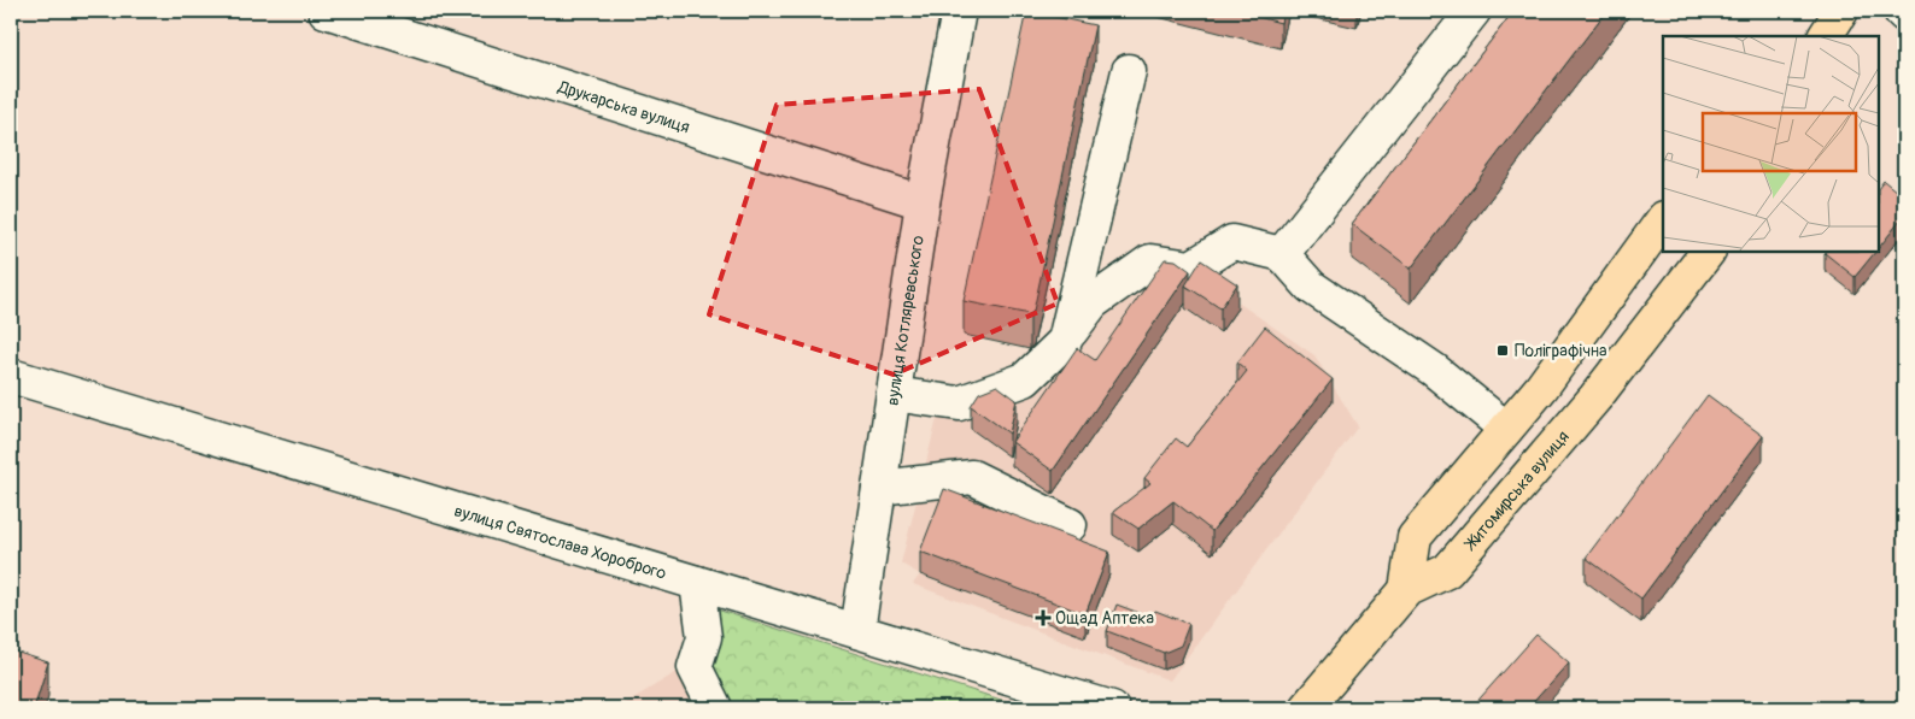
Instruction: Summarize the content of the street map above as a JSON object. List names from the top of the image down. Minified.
{"streets":{"main road":["Житомирська вулиця"],"street":["Друкарська вулиця","вулиця Котляревського","вулиця Святослава Хороброго"]},"crossings":[["Друкарська вулиця","вулиця Котляревського"],["вулиця Котляревського","вулиця Святослава Хороброго"]],"places":{"transit":["Поліграфічна"],"health":["Ощад Аптека"]}}
